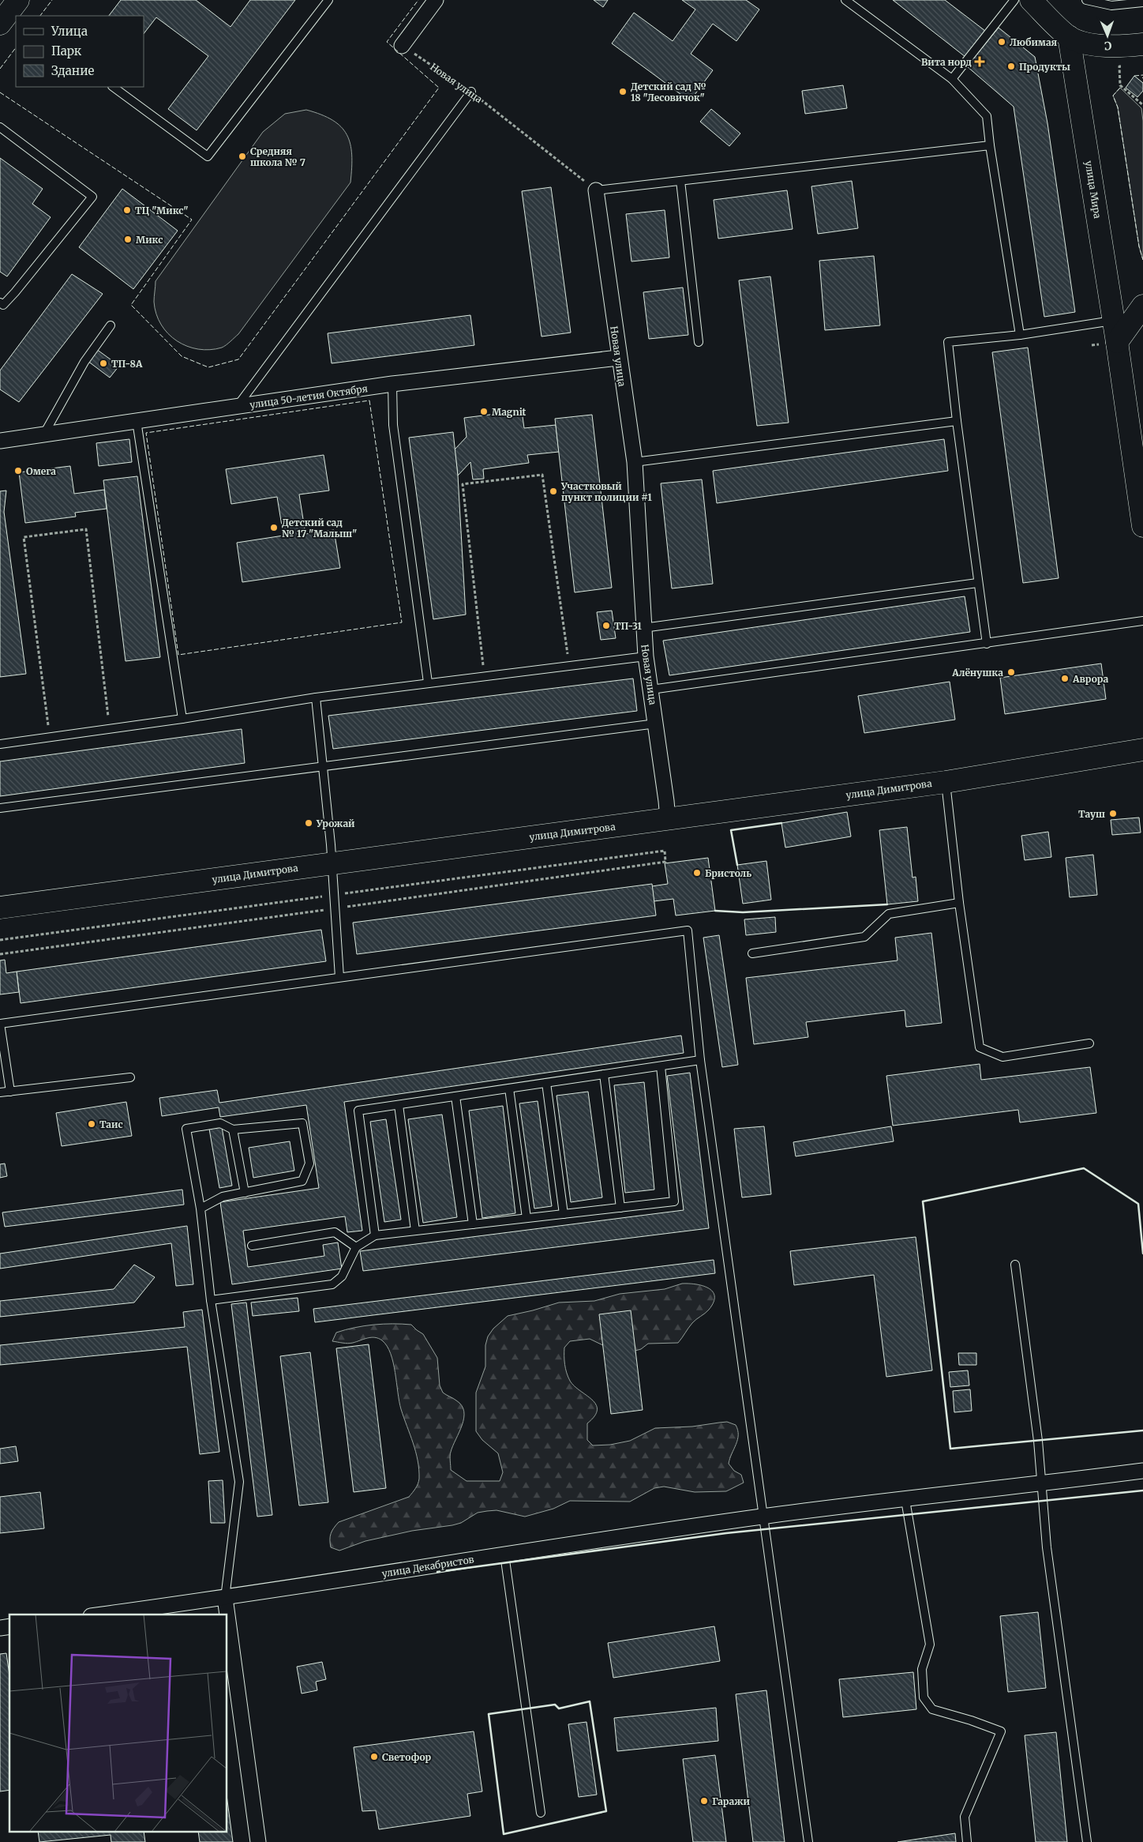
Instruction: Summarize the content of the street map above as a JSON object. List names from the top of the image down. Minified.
{"streets":{"street":["Новая улица","улица Мира","улица 50-летия Октября","улица Димитрова","улица Декабристов"]},"crossings":[["Новая улица","улица 50-летия Октября"],["Новая улица","улица Димитрова"]],"places":{"other":["Любимая","Продукты","Детский сад № 18 \"Лесовичок\"","Средняя школа № 7","ТЦ \"Микс\"","Микс","ТП-8А","Magnit","Омега","Участковый пункт полиции #1","Детский сад № 17 \"Малыш\"","ТП-31","Алёнушка","Аврора","Тауш","Урожай","Бристоль","Таис","Светофор","Гаражи"],"health":["Вита норд"]},"legend":["Улица","Парк","Здание"],"north":"bottom"}
